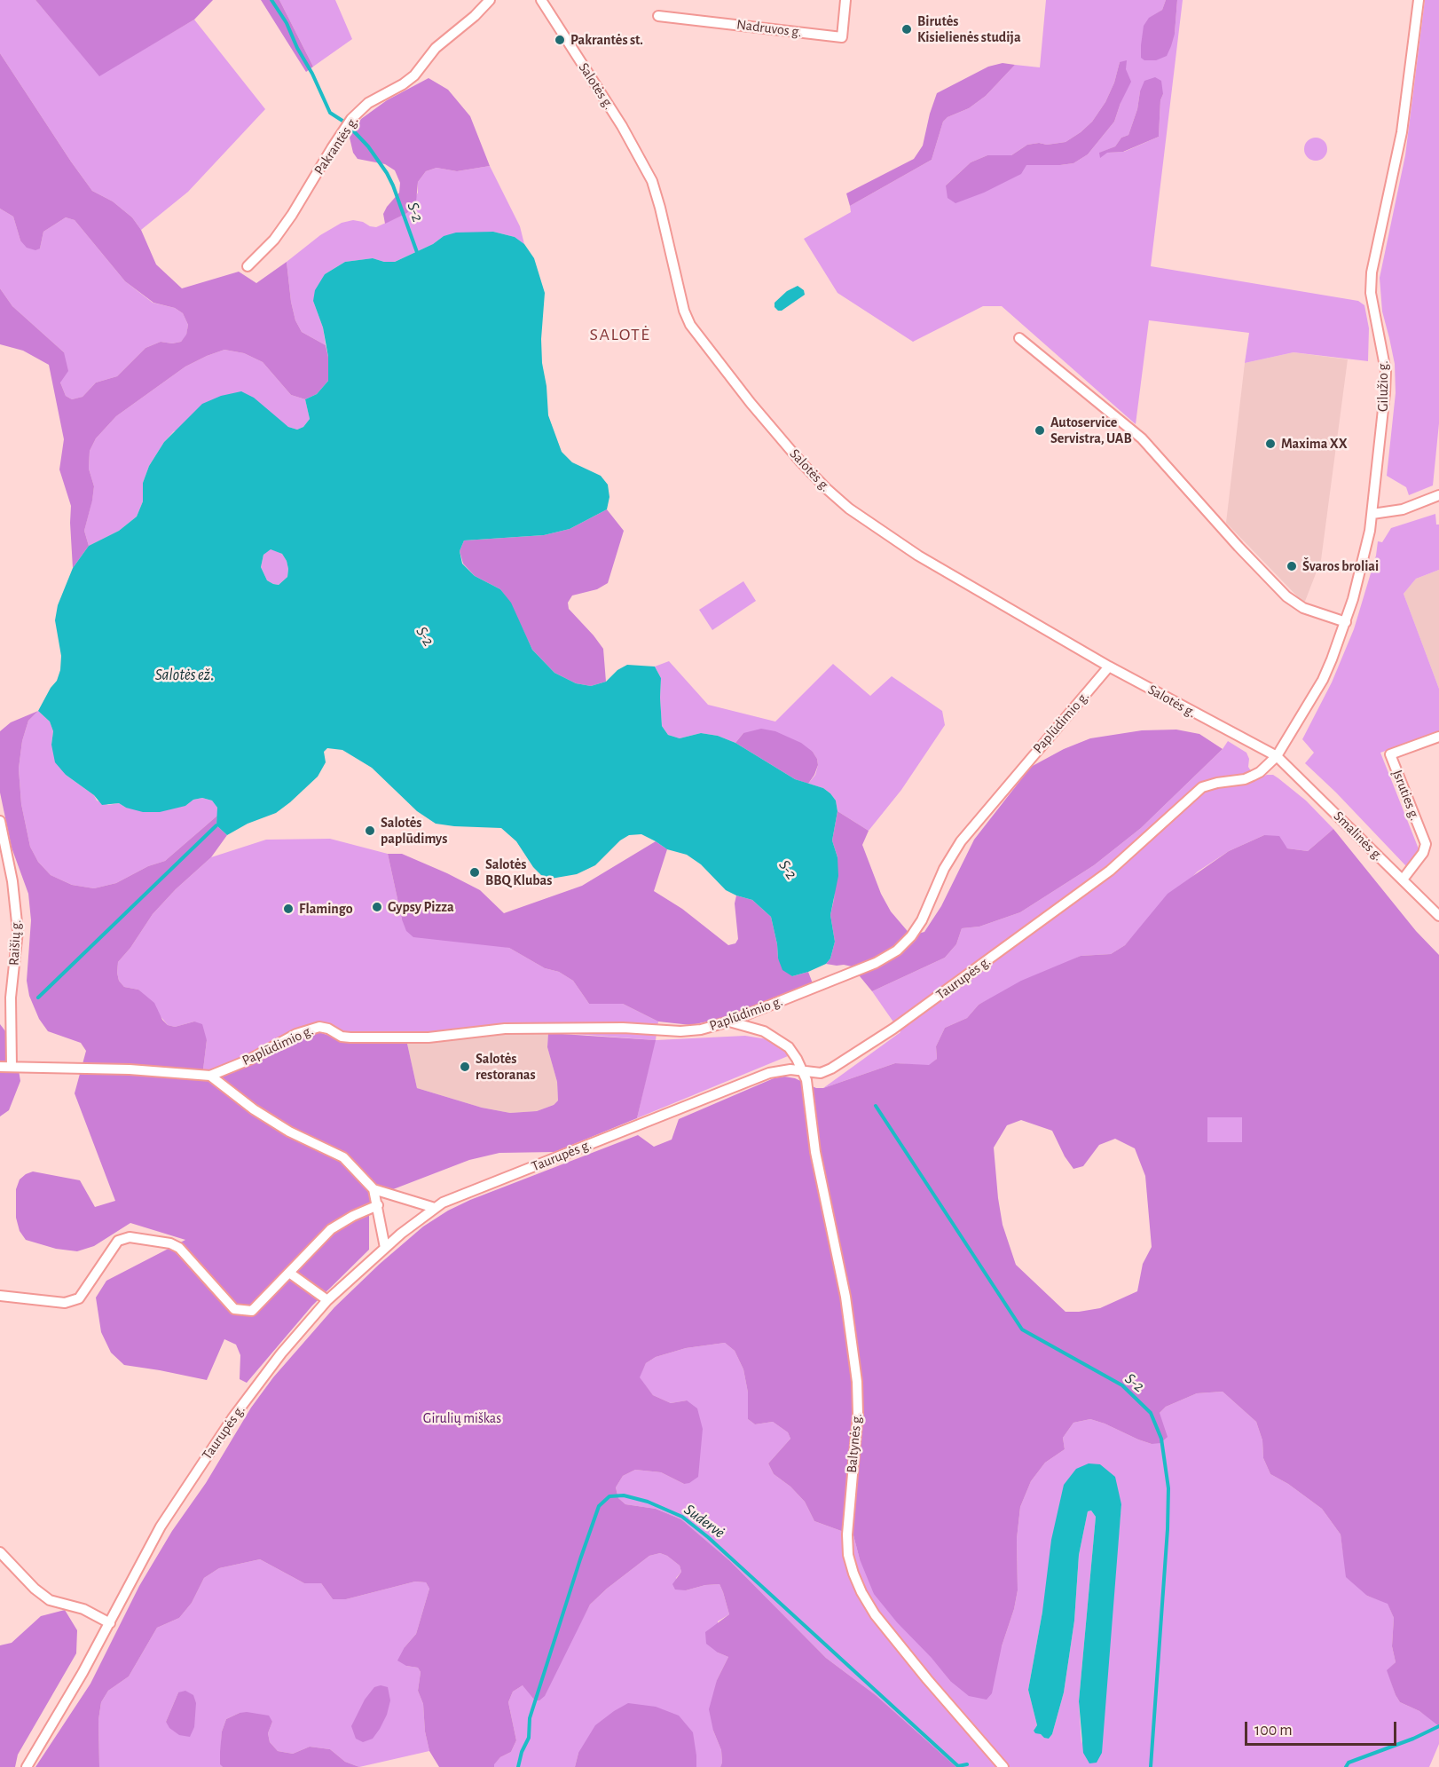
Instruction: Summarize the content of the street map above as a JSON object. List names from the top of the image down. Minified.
{"streets":{"street":["Nadruvos g.","Salotės g.","Pakrantės g.","Gilužio g.","Paplūdimio g.","Įsruties g.","Smalinės g.","Raišių g.","Taurupės g.","Baltynės g."]},"crossings":[["Salotės g.","Gilužio g."],["Salotės g.","Paplūdimio g."],["Salotės g.","Smalinės g."],["Salotės g.","Taurupės g."],["Gilužio g.","Smalinės g."],["Gilužio g.","Taurupės g."],["Paplūdimio g.","Baltynės g."],["Įsruties g.","Smalinės g."],["Smalinės g.","Taurupės g."],["Taurupės g.","Baltynės g."]],"districts":["SALOTĖ"],"water":["S-2","Salotės ež.","Sudervė"],"parks":["Girulių miškas"],"places":["Birutės Kisielienės studija","Pakrantės st.","Autoservice Servistra, UAB","Maxima XX","Švaros broliai","Salotės paplūdimys","Salotės BBQ Klubas","Gypsy Pizza","Flamingo","Salotės restoranas"],"scale_bar":"100 m"}
